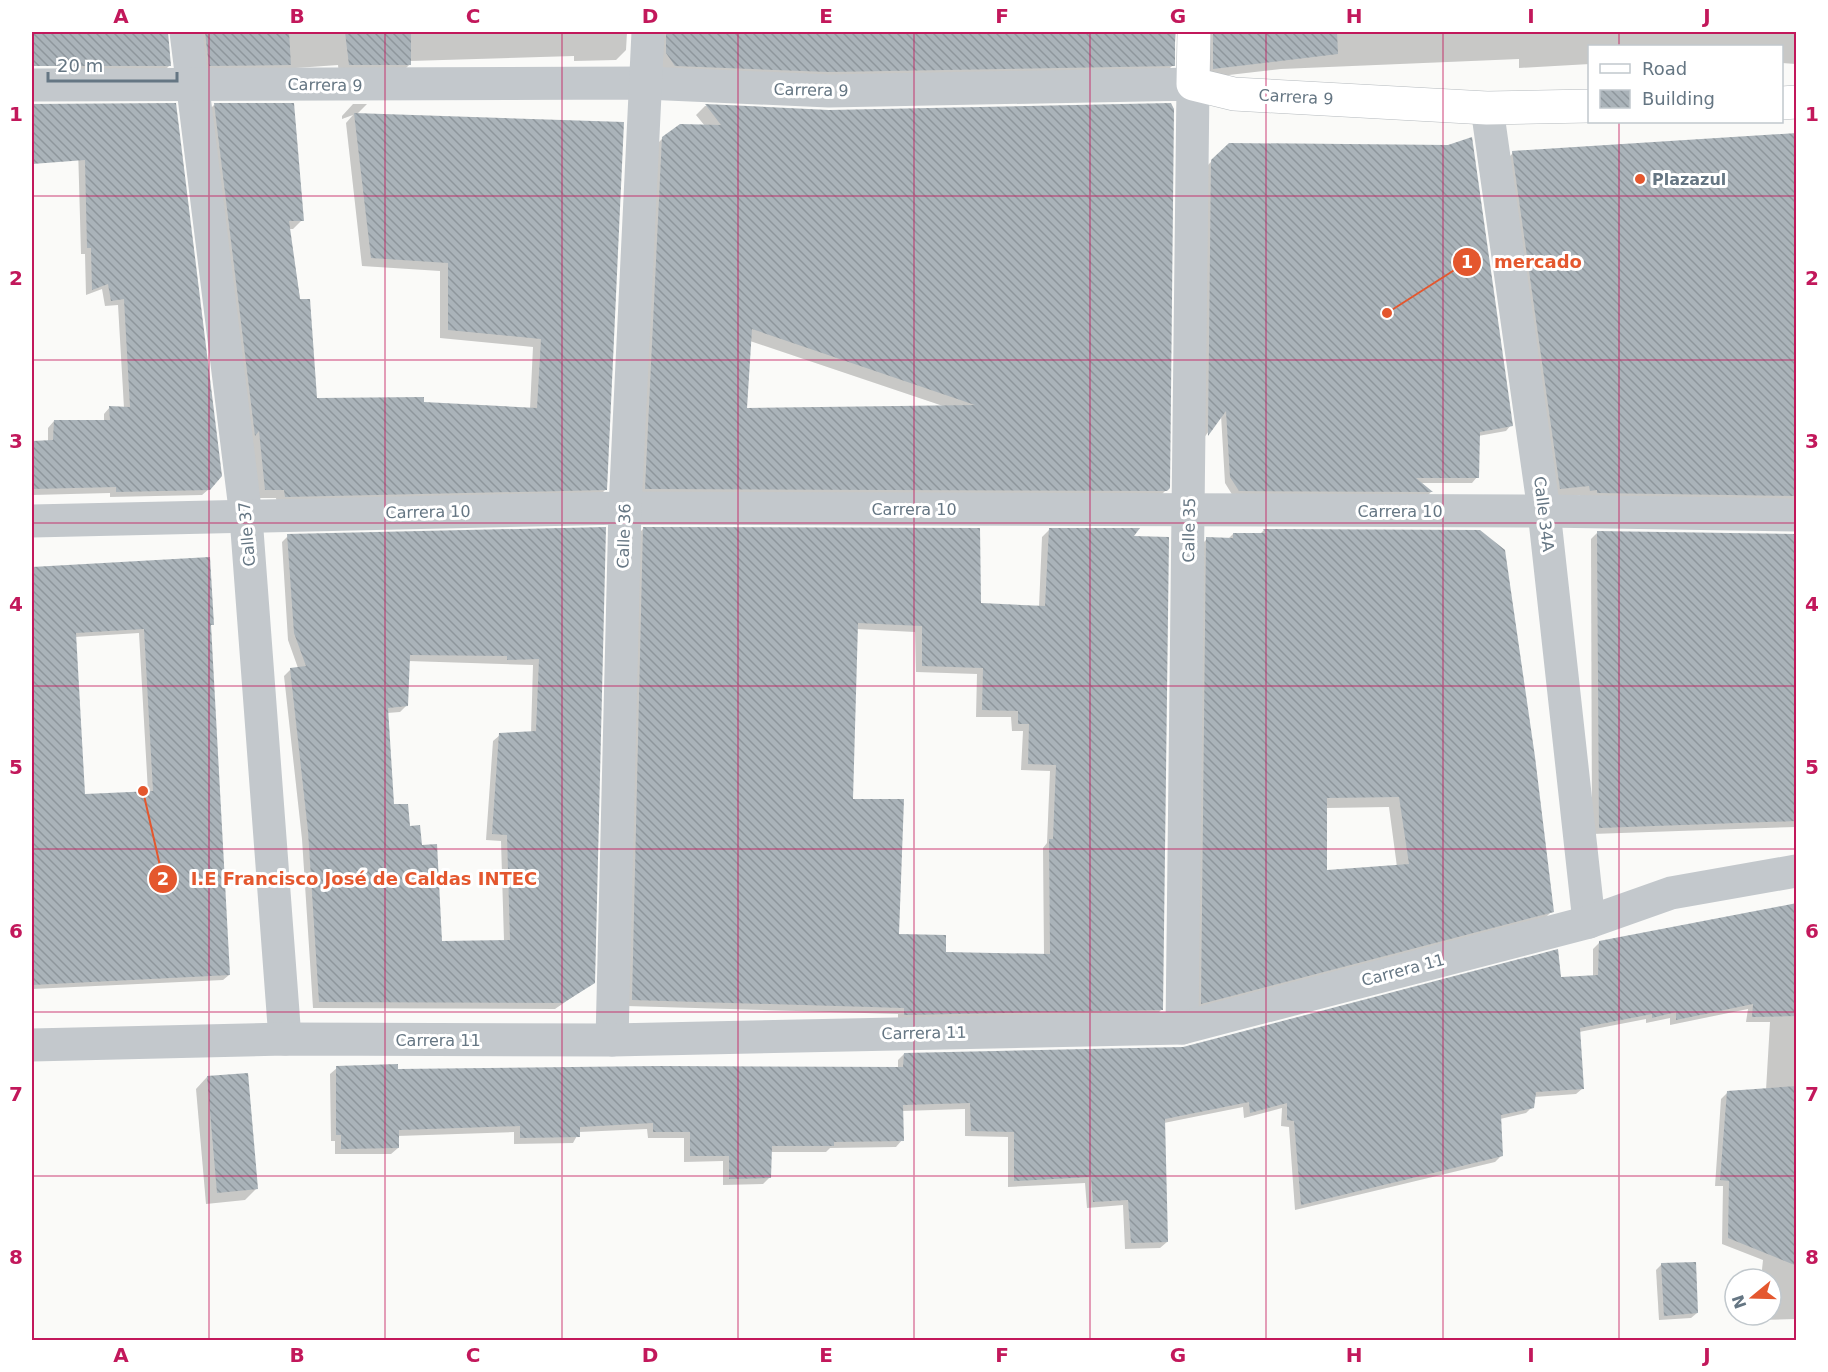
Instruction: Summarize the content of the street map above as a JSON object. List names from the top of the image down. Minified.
{"streets":{"main road":["Carrera 9","Calle 35"],"street":["Carrera 10","Calle 34A","Calle 37","Calle 36","Carrera 11"]},"crossings":[["Carrera 9","Calle 34A"],["Carrera 9","Calle 35"],["Carrera 9","Calle 37"],["Carrera 9","Calle 36"],["Carrera 10","Calle 34A"],["Carrera 10","Calle 35"],["Carrera 10","Calle 37"],["Carrera 10","Calle 36"],["Calle 34A","Carrera 11"],["Calle 35","Carrera 11"],["Calle 37","Carrera 11"],["Calle 36","Carrera 11"]],"places":["Plazazul","mercado","I.E Francisco José de Caldas INTEC"],"legend":["Road","Building"],"scale_bar":"20 m","north":"left","grid":{"columns":["A","B","C","D","E","F","G","H","I","J"],"rows":["1","2","3","4","5","6","7","8"]}}
